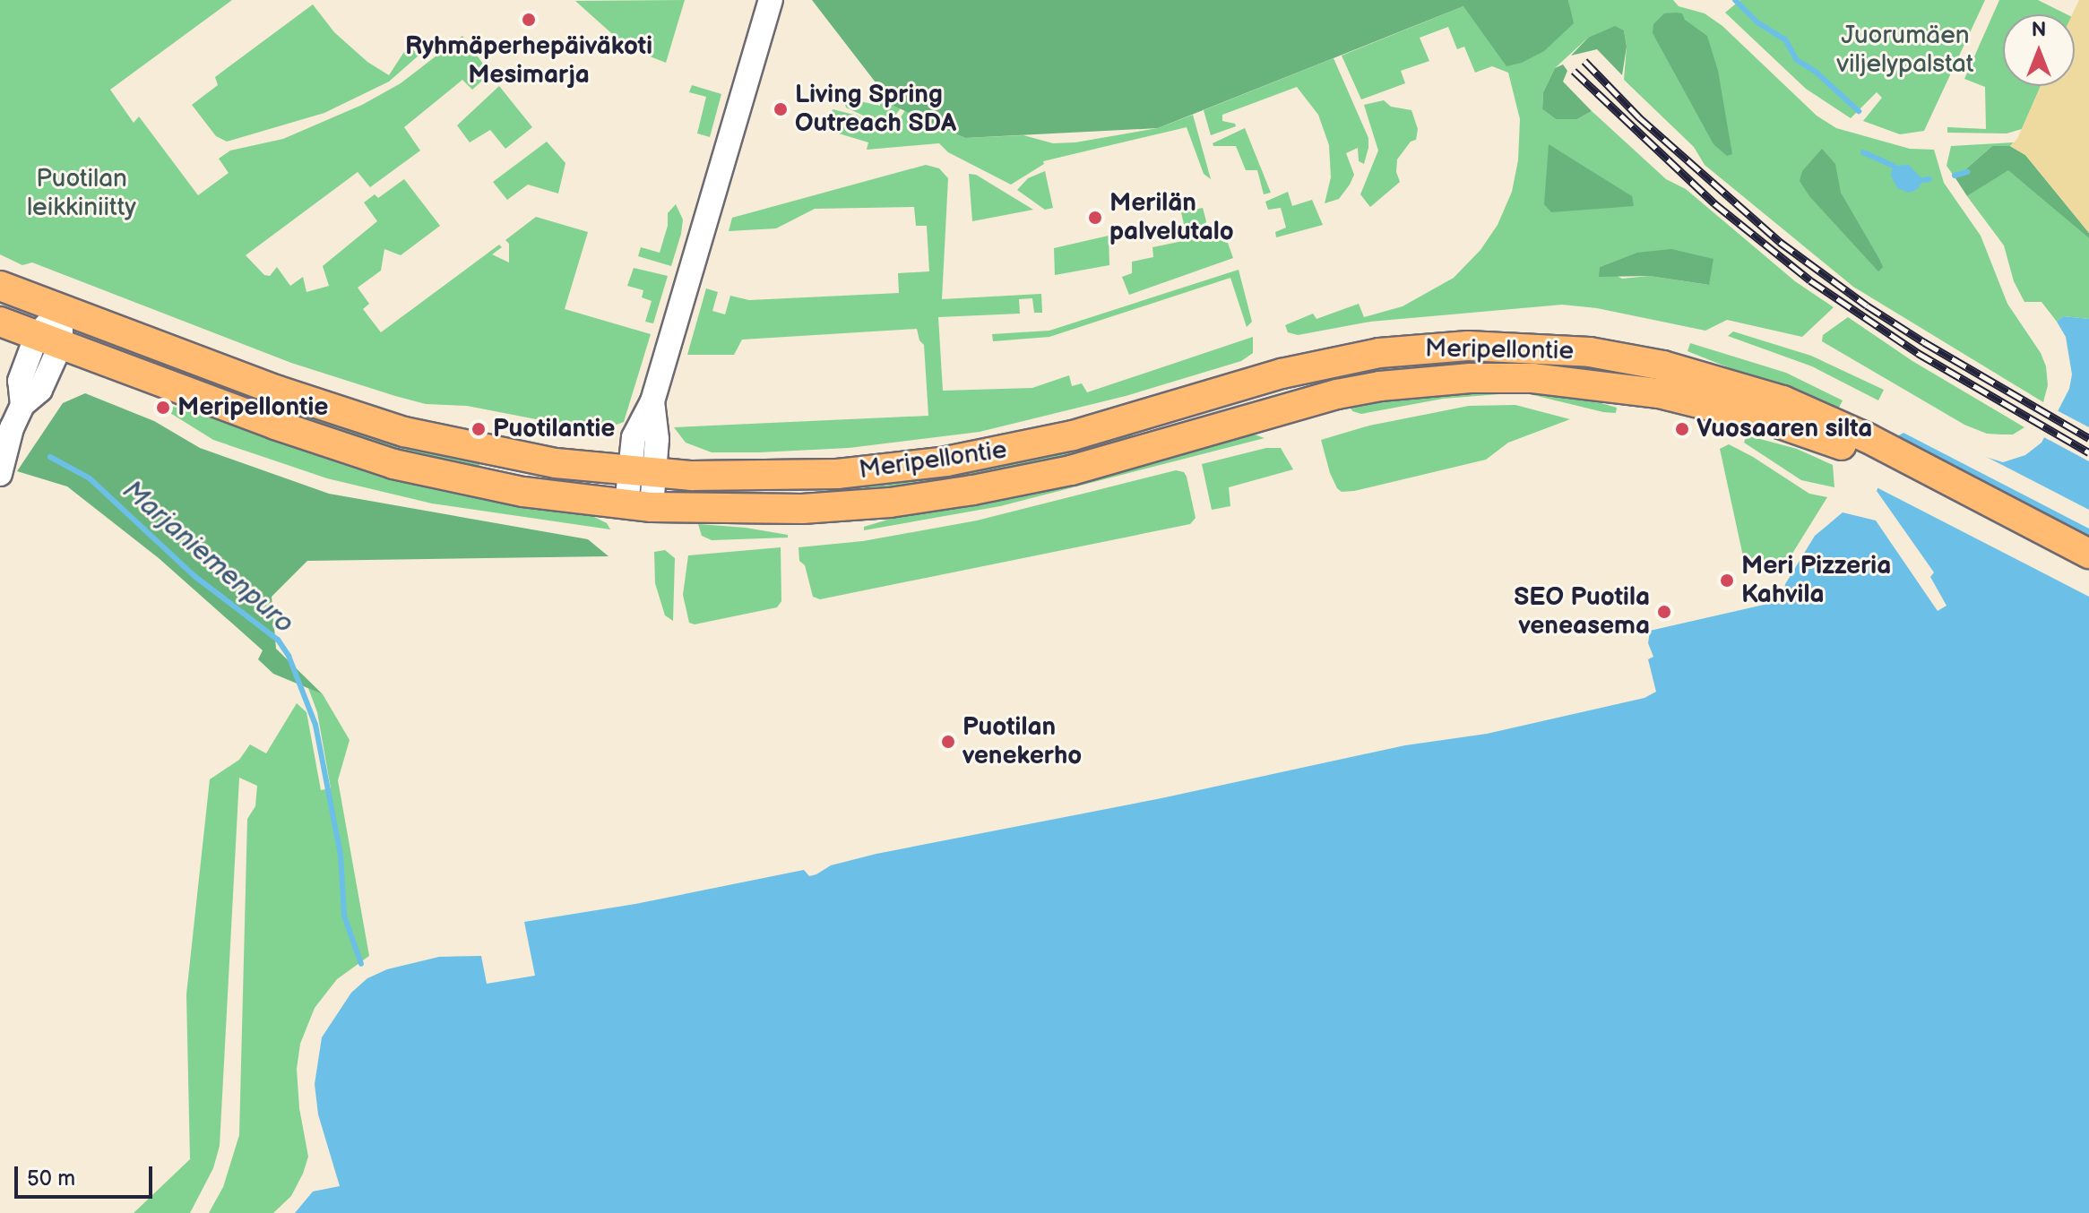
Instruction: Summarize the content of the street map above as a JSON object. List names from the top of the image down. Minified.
{"streets":{"main road":["Meripellontie"]},"water":["Marjaniemenpuro"],"parks":["Juorumäen viljelypalstat","Puotilan leikkiniitty"],"places":["Ryhmäperhepäiväkoti Mesimarja","Living Spring Outreach SDA","Merilän palvelutalo","Meripellontie","Puotilantie","Vuosaaren silta","Meri Pizzeria Kahvila","SEO Puotila veneasema","Puotilan venekerho"],"scale_bar":"50 m","north":"top"}
